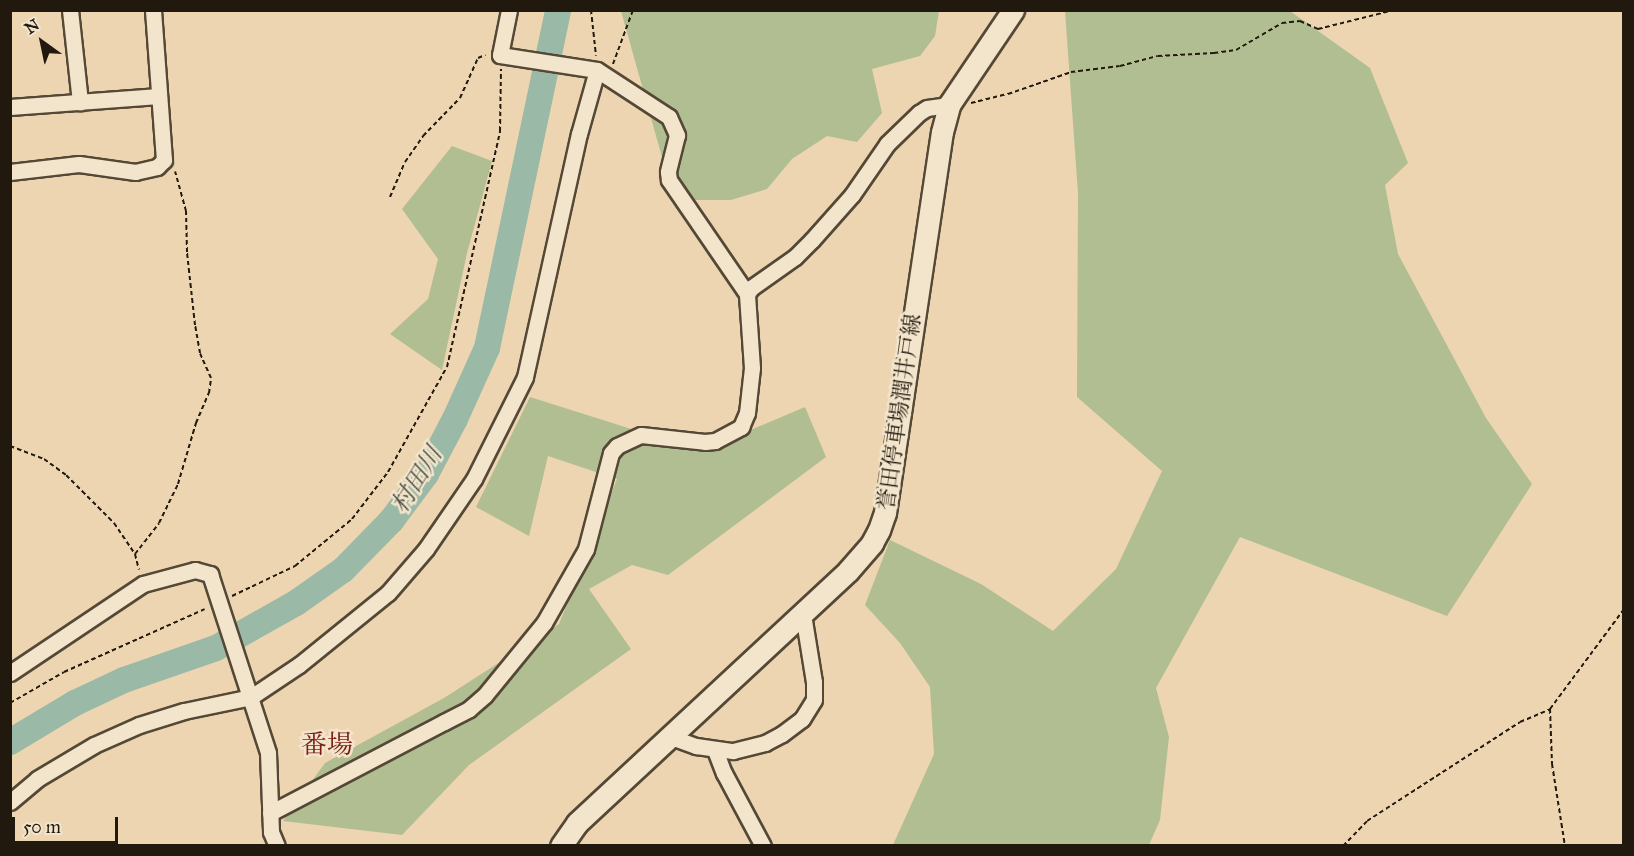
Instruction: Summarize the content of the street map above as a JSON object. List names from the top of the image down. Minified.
{"streets":{"main road":["誉田停車場潤井戸線"]},"districts":["番場"],"water":["村田川"],"scale_bar":"50 m","north":"top left"}
